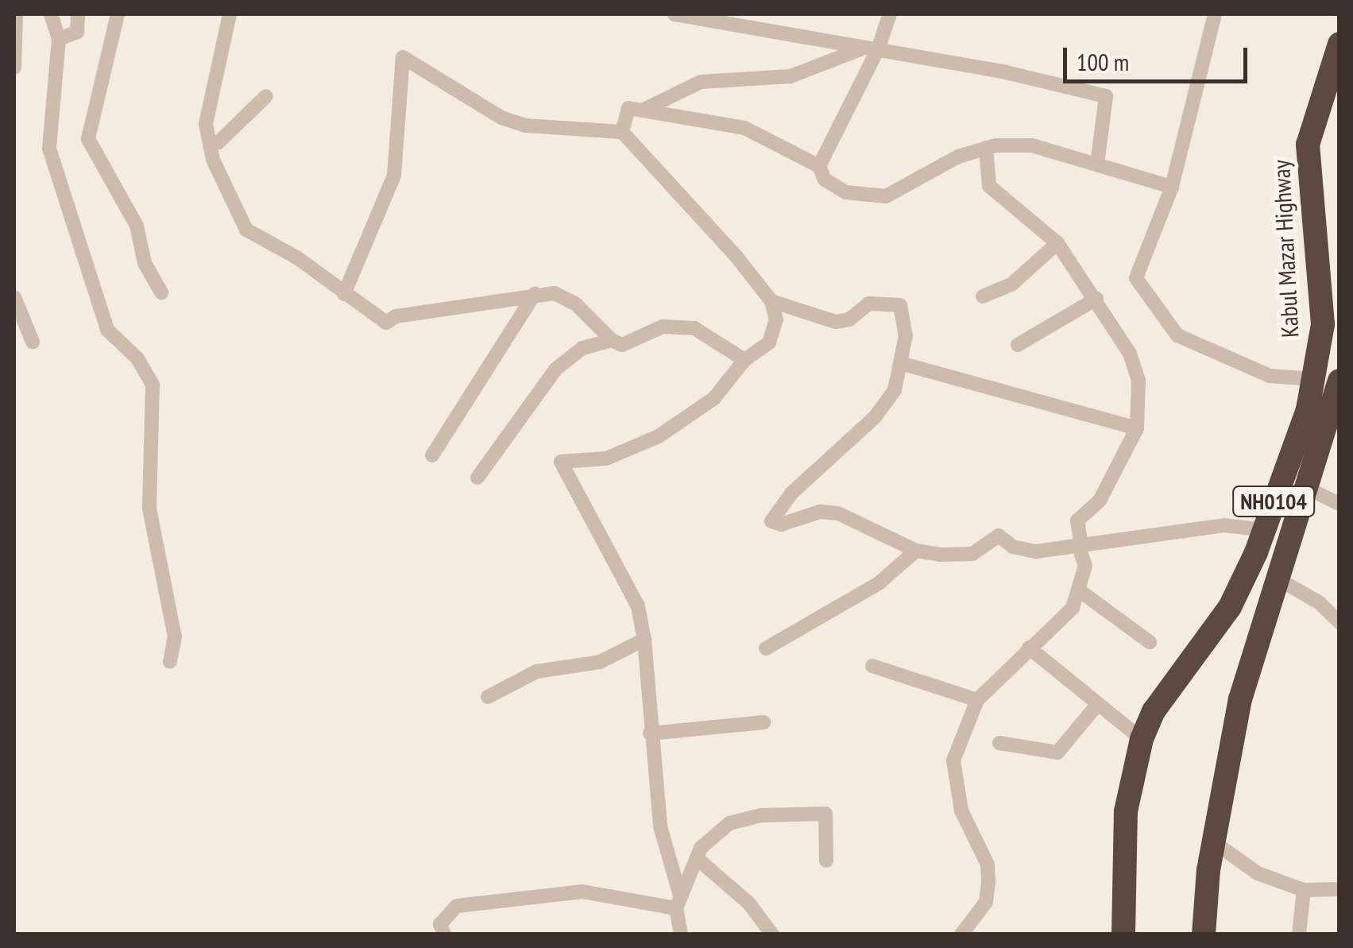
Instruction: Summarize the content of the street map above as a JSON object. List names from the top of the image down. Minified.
{"streets":{"highway":["Kabul Mazar Highway","NH0104"]},"scale_bar":"100 m"}
